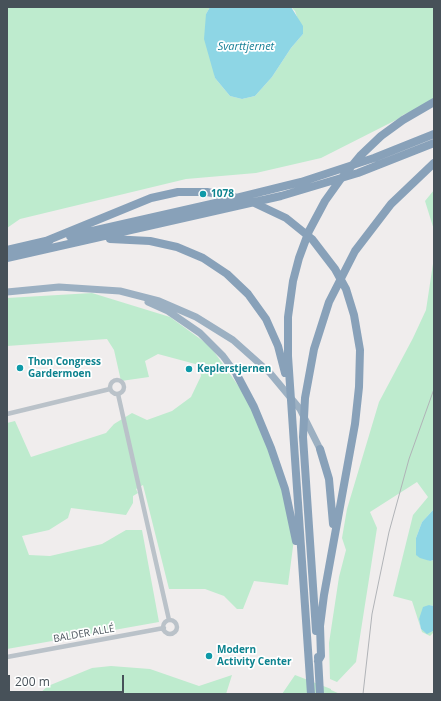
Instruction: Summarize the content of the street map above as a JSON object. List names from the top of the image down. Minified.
{"streets":{"street":["BALDER ALLÉ"]},"water":["Svarttjernet"],"places":["1078","Thon Congress Gardermoen","Keplerstjernen","Modern Activity Center"],"scale_bar":"200 m"}
